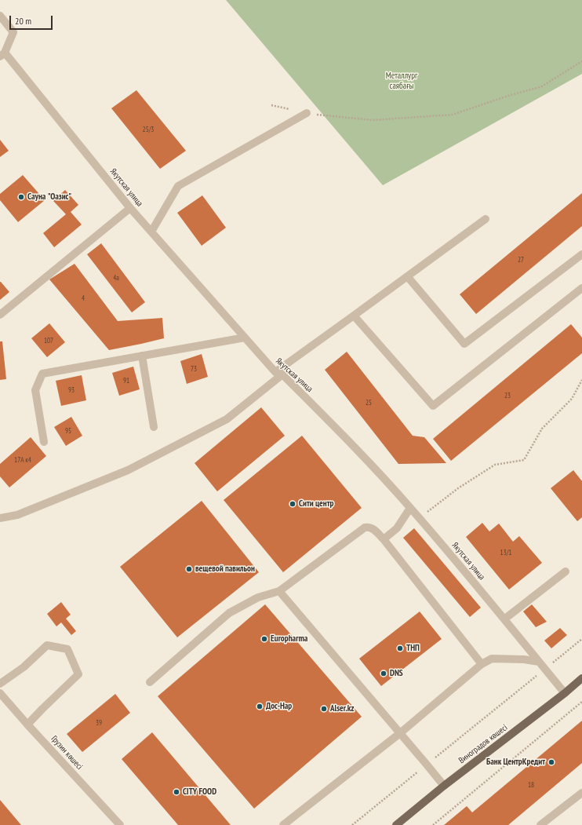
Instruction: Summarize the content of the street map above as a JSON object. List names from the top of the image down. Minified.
{"streets":{"main road":["Виноградов көшесі"],"street":["Якутская улица","Грузин көшесі"]},"crossings":[["Якутская улица","Виноградов көшесі"]],"parks":["Металлург саябағы"],"places":["Сауна \"Оазис\"","Сити центр","вещевой павильон","Europharma","ТНП","DNS","Дос-Нар","Alser.kz","Банк ЦентрКредит","CITY FOOD"],"house_numbers":["25/3","27","4а","4","107","73","91","93","23","25","95","17А к4","13/1","39","18"],"scale_bar":"20 m"}
